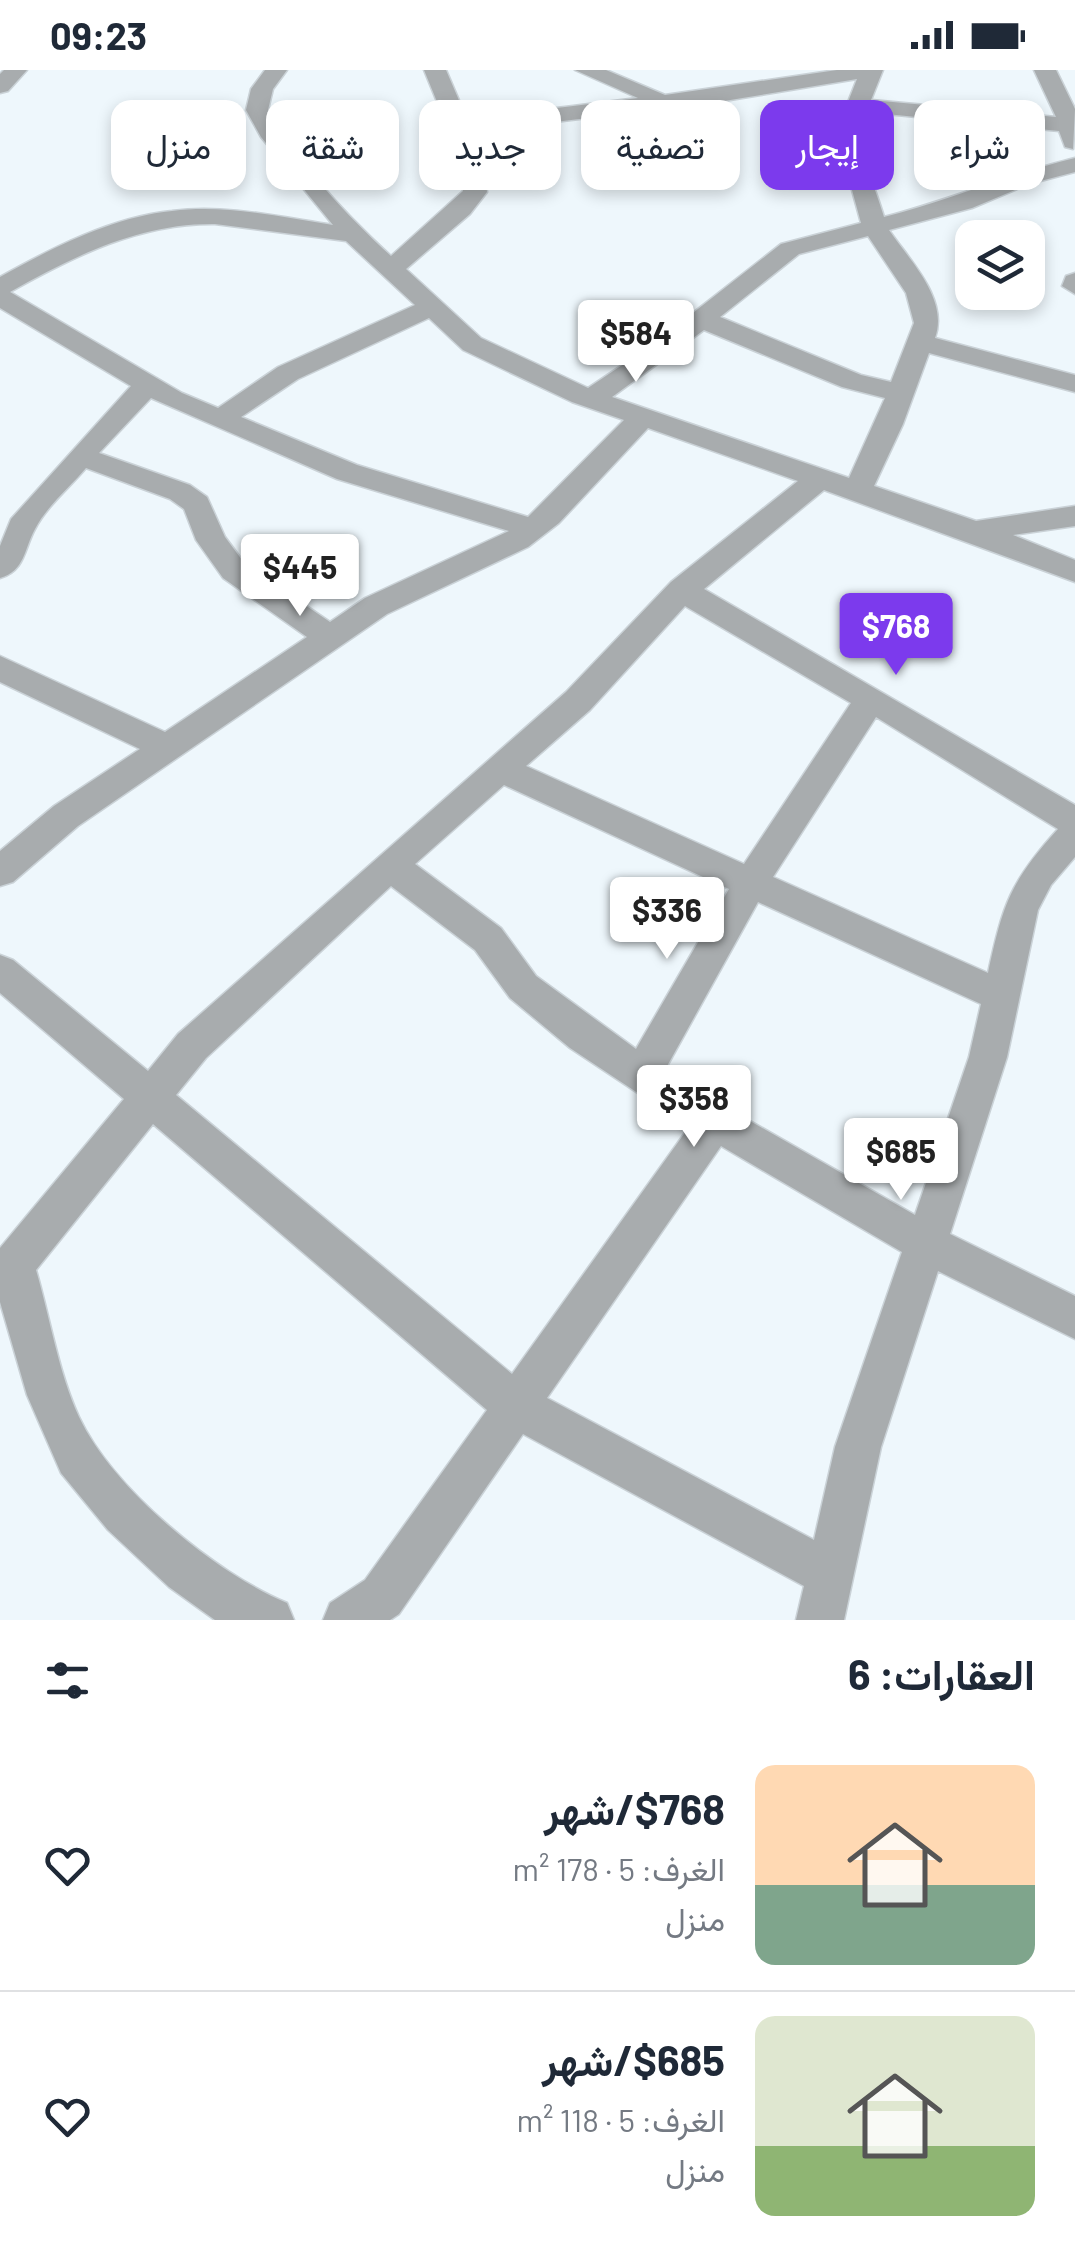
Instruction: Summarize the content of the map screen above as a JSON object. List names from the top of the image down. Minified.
{"page":{"status":"09:23","chip":["شراء","إيجار","تصفية","جديد","شقة","منزل"],"price":["$584","$445","$768","$336","$358","$685"],"heading":"العقارات: 6","list":[{"name":"$768/شهر","note":"الغرف: 5 · 178 m² · منزل"},{"name":"$685/شهر","note":"الغرف: 5 · 118 m² · منزل"}]}}
